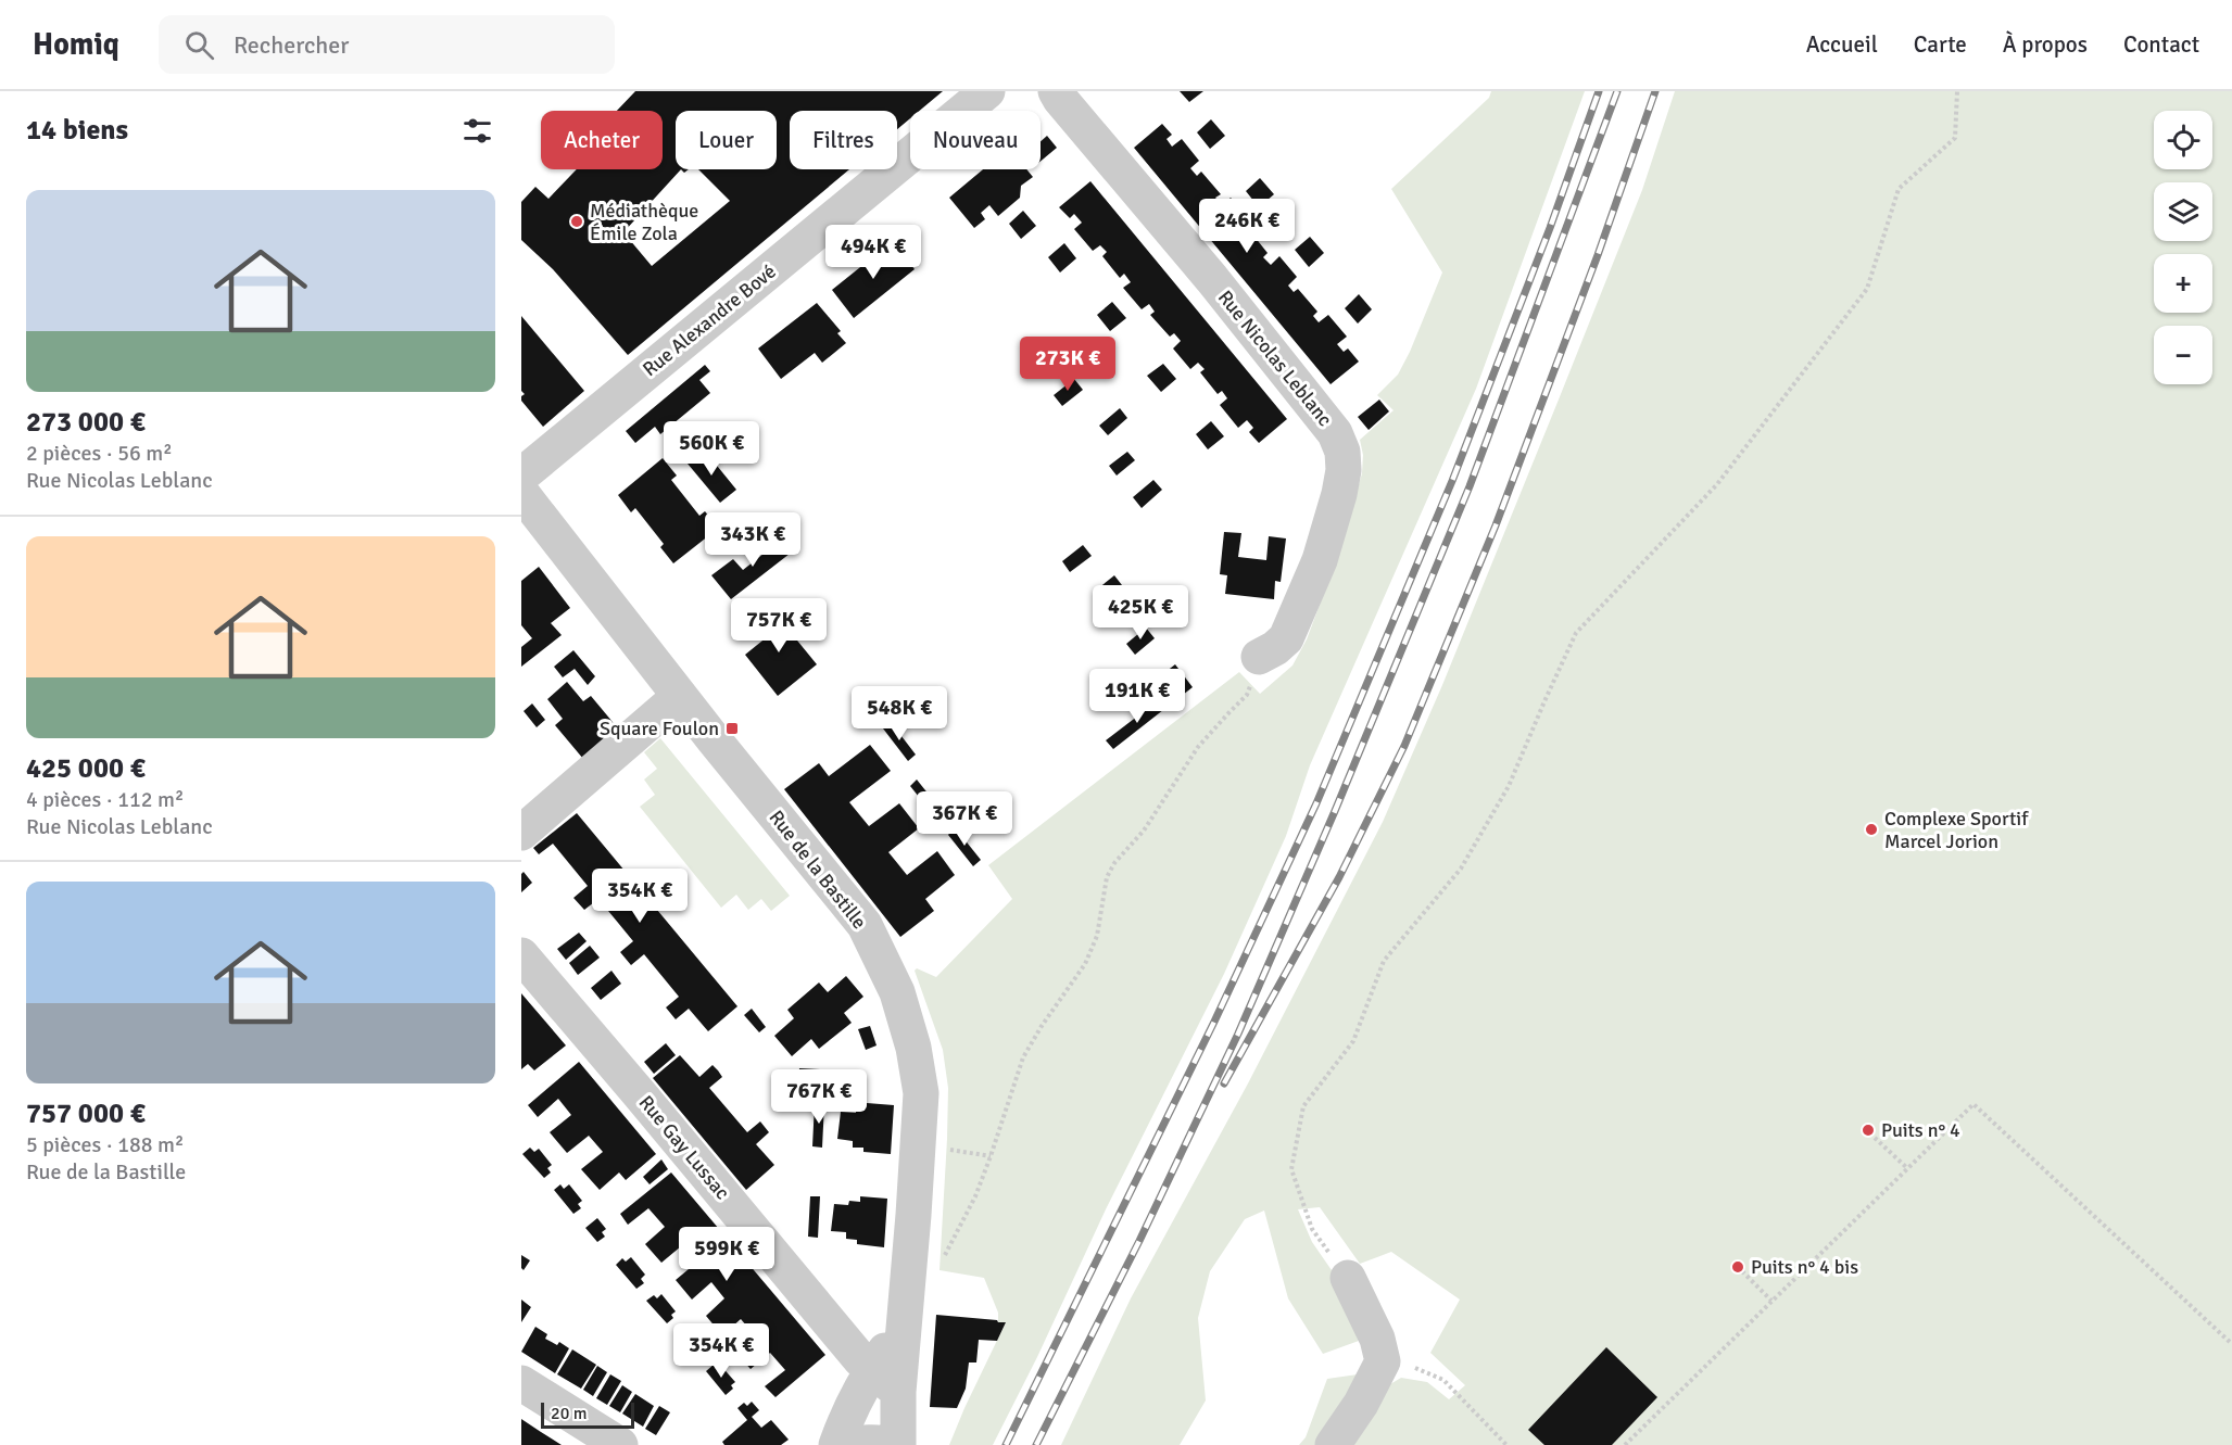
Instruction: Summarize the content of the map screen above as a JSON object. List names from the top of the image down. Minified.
{"streets":{"street":["Rue Alexandre Bové","Rue Nicolas Leblanc","Rue de la Bastille","Rue Gay Lussac"]},"crossings":[["Rue de la Bastille","Rue Gay Lussac"]],"places":{"other":["Médiathèque Émile Zola","Complexe Sportif Marcel Jorion","Puits n° 4","Puits n° 4 bis"],"transit":["Square Foulon"]},"scale_bar":"20 m","page":{"header":"Homiq","search":"Rechercher","nav":["Accueil","Carte","À propos","Contact"],"heading":"14 biens","map_buttons":["+","−"],"chip":["Acheter","Louer","Filtres","Nouveau"],"list":[{"name":"273 000 €","note":"2 pièces · 56 m² · Rue Nicolas Leblanc"},{"name":"425 000 €","note":"4 pièces · 112 m² · Rue Nicolas Leblanc"},{"name":"757 000 €","note":"5 pièces · 188 m² · Rue de la Bastille"}],"price":["246K €","494K €","273K €","560K €","343K €","425K €","757K €","191K €","548K €","367K €","354K €","767K €","599K €","354K €"],"scale":"20 m"}}
